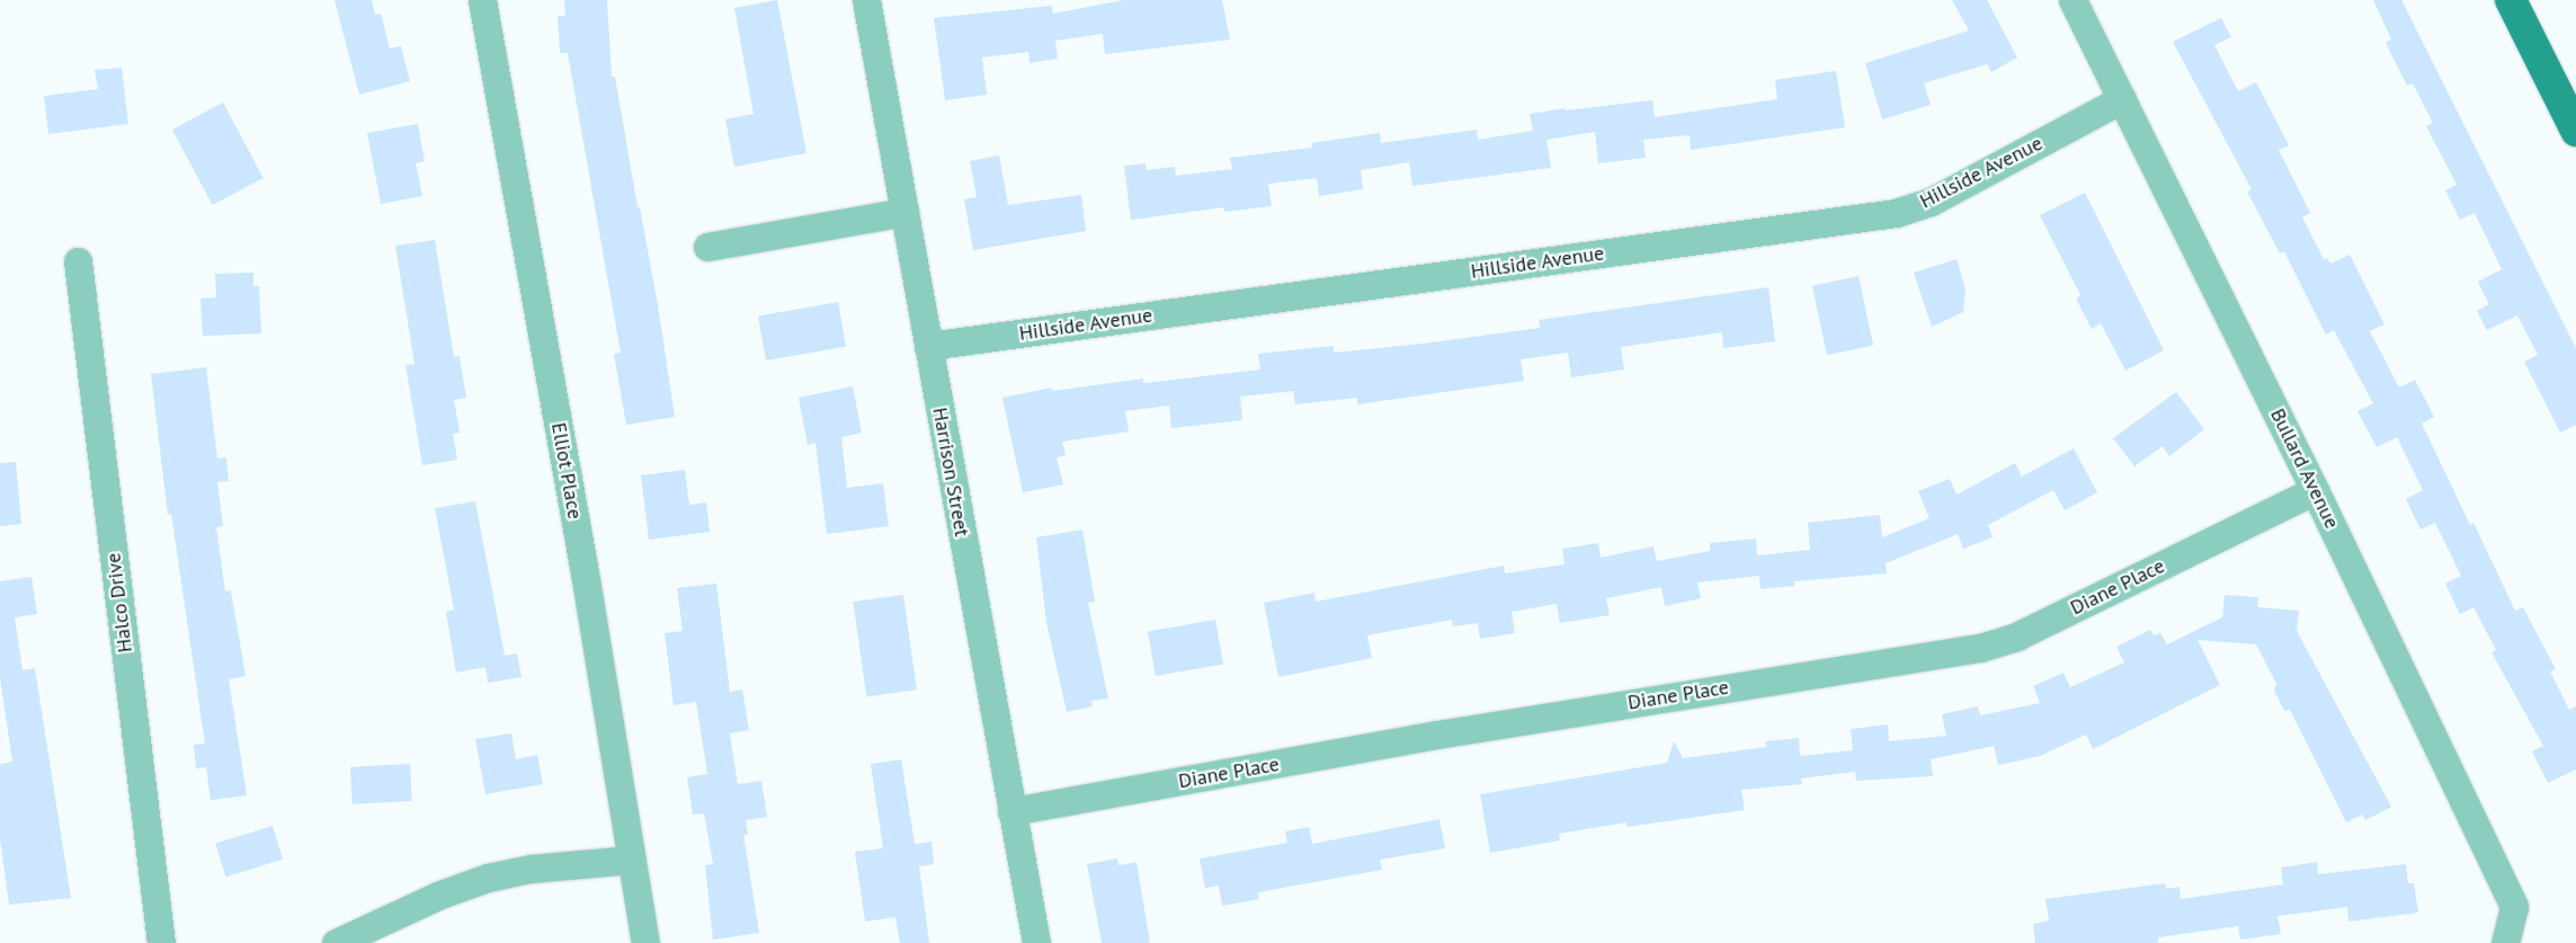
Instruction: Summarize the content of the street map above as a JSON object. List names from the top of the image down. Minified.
{"streets":{"street":["Hillside Avenue","Bullard Avenue","Elliot Place","Harrison Street","Diane Place","Halco Drive"]},"crossings":[["Hillside Avenue","Bullard Avenue"],["Hillside Avenue","Harrison Street"],["Bullard Avenue","Diane Place"],["Harrison Street","Diane Place"]]}
